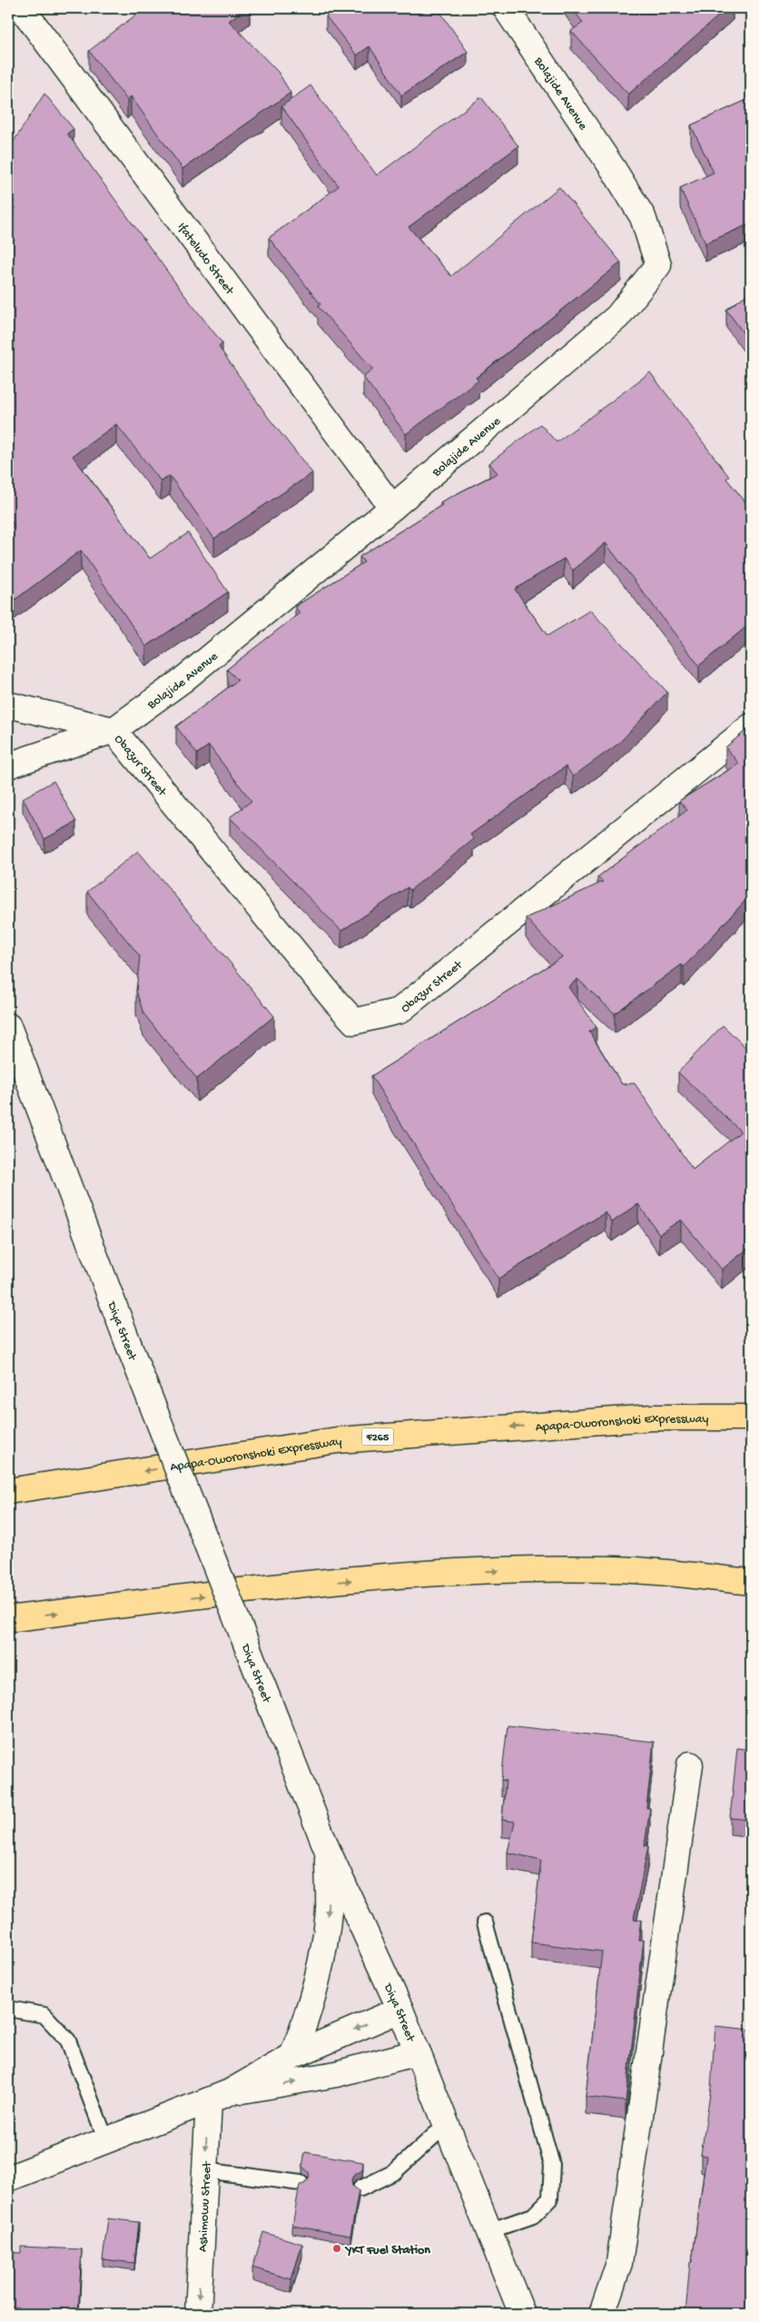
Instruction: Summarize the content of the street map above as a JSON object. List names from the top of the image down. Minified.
{"streets":{"highway":["Apapa-Oworonshoki Expressway","F265"],"street":["Bolajide Avenue","Ifateludo Street","Obazur Street","Diya Street","Ashimowu Street"]},"crossings":[["Bolajide Avenue","Ifateludo Street"],["Bolajide Avenue","Obazur Street"]],"one_way":["Ashimowu Street"],"places":["YKT Fuel Station"]}
